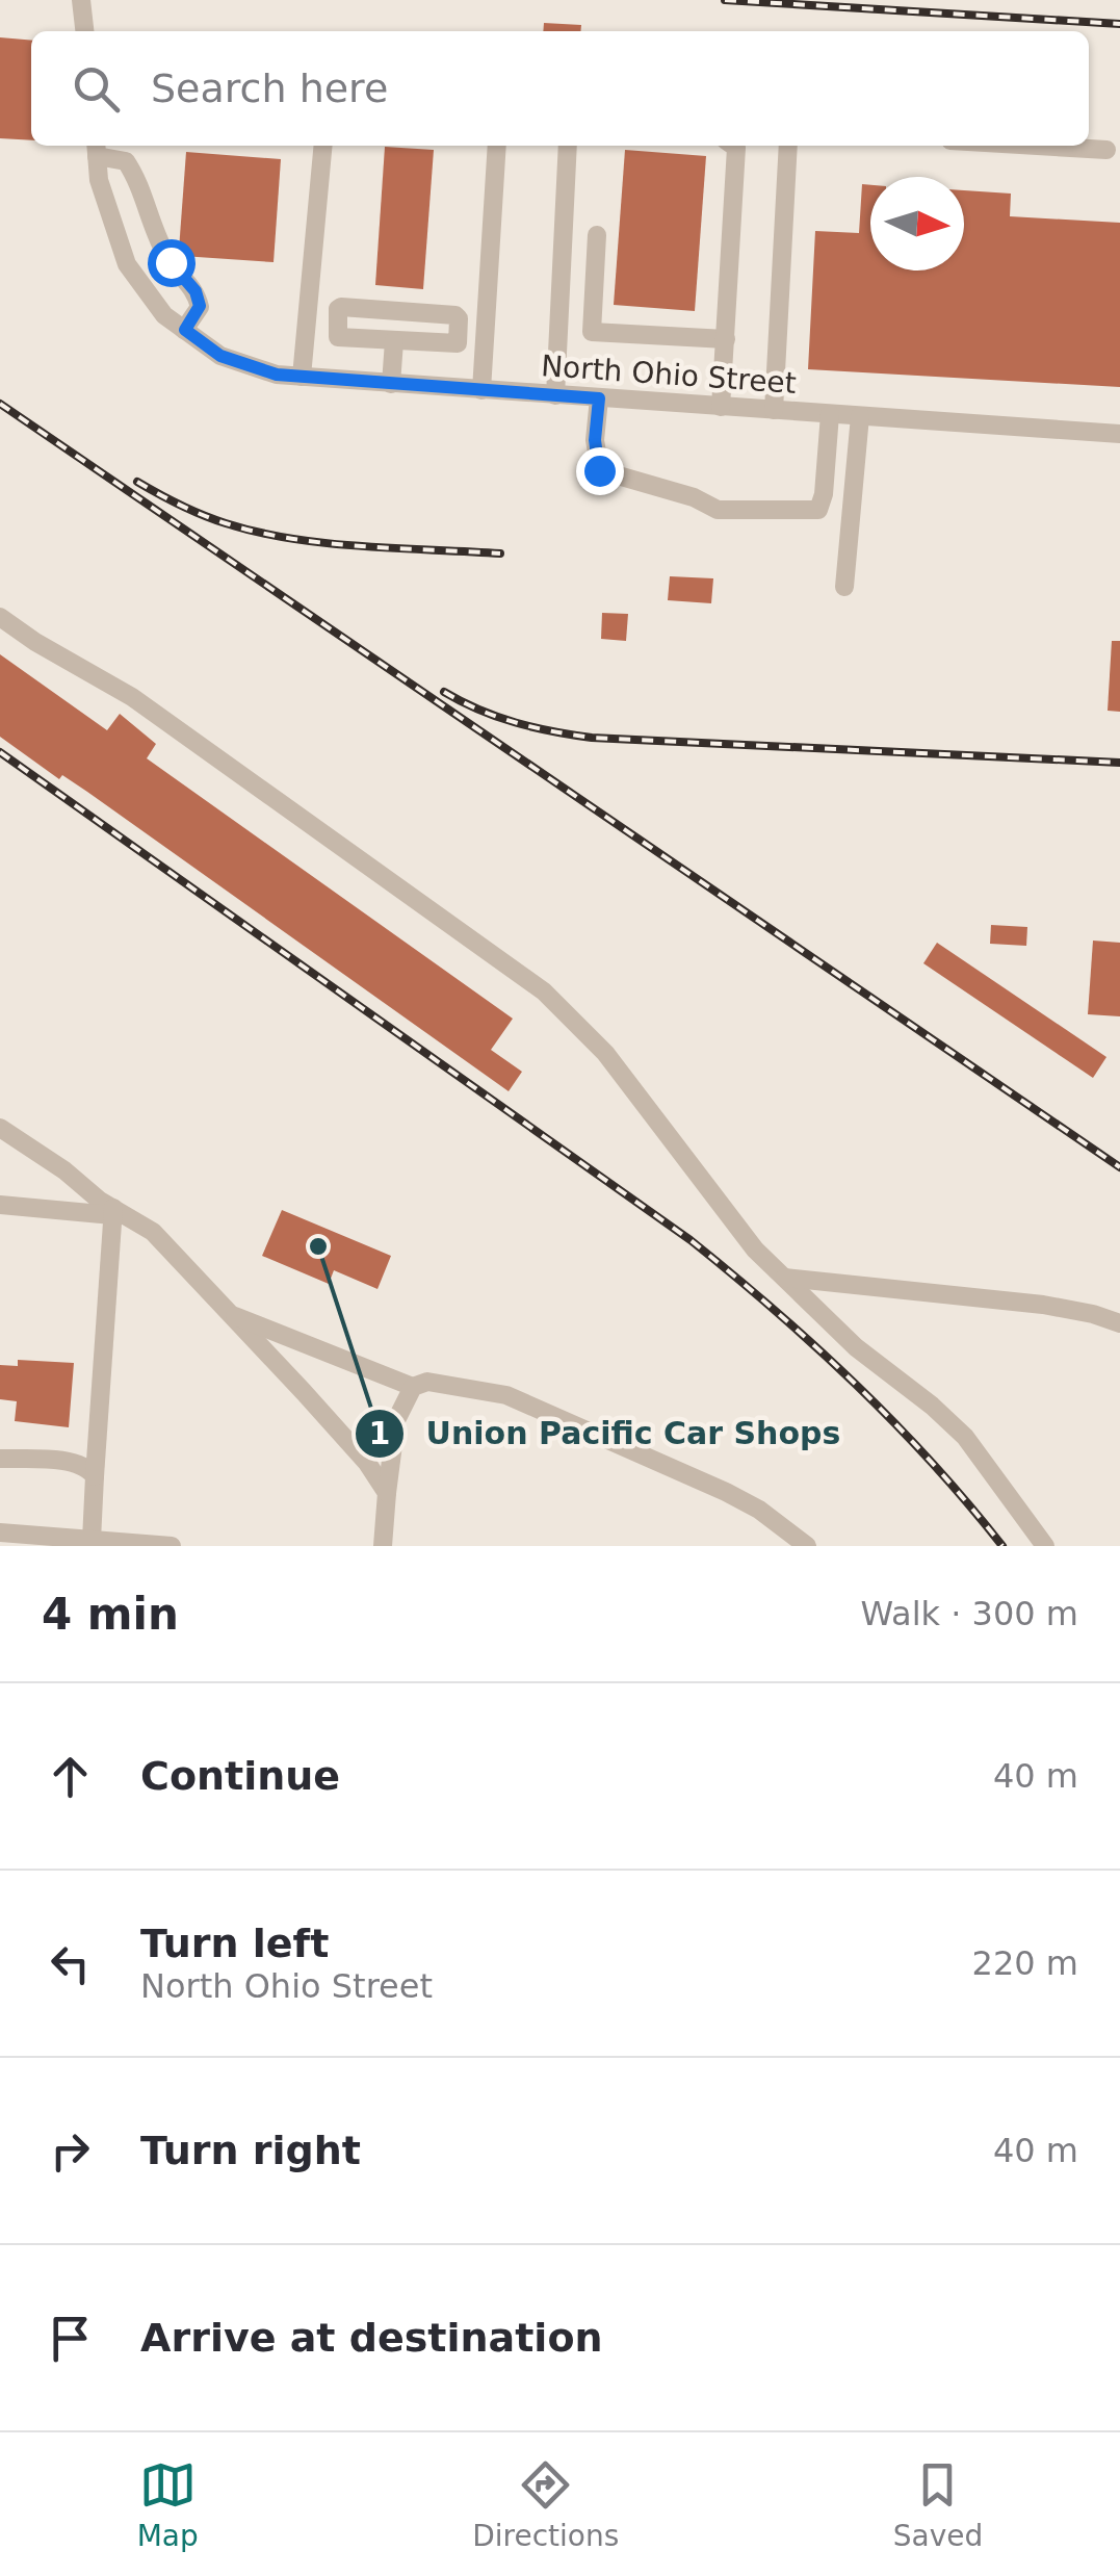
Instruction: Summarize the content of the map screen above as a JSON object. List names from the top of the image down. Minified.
{"streets":{"street":["North Ohio Street"]},"places":["Union Pacific Car Shops"],"north":"right","page":{"search":"Search here","heading":["4 min","Walk · 300 m"],"list":[["Continue","40 m"],["Turn left","North Ohio Street","220 m"],["Turn right","40 m"],"Arrive at destination"],"nav":["Map","Directions","Saved"]}}
